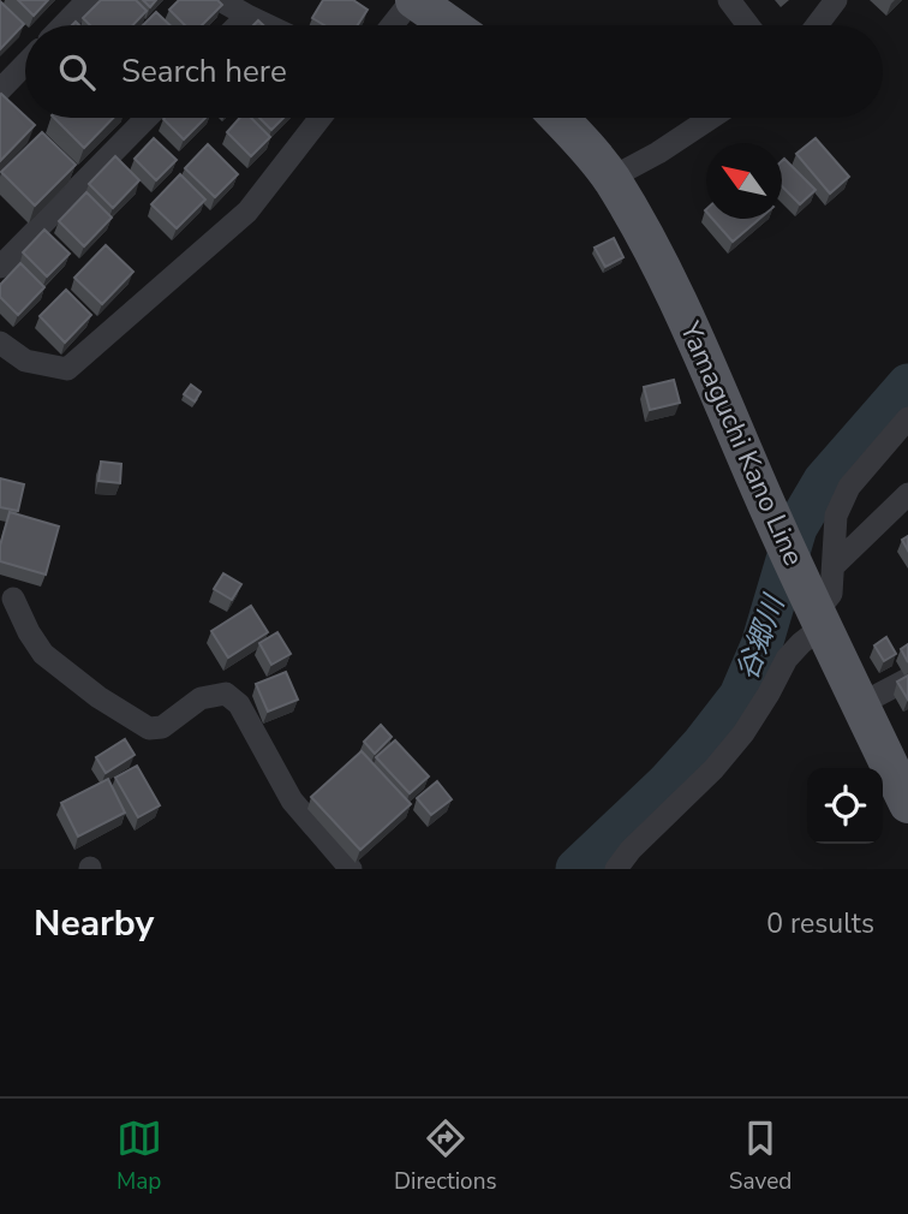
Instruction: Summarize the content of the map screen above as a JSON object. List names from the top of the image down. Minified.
{"streets":{"main road":["Yamaguchi Kano Line"]},"water":["谷郷川"],"north":"top left","page":{"search":"Search here","heading":["Nearby","0 results"],"nav":["Map","Directions","Saved"]}}
